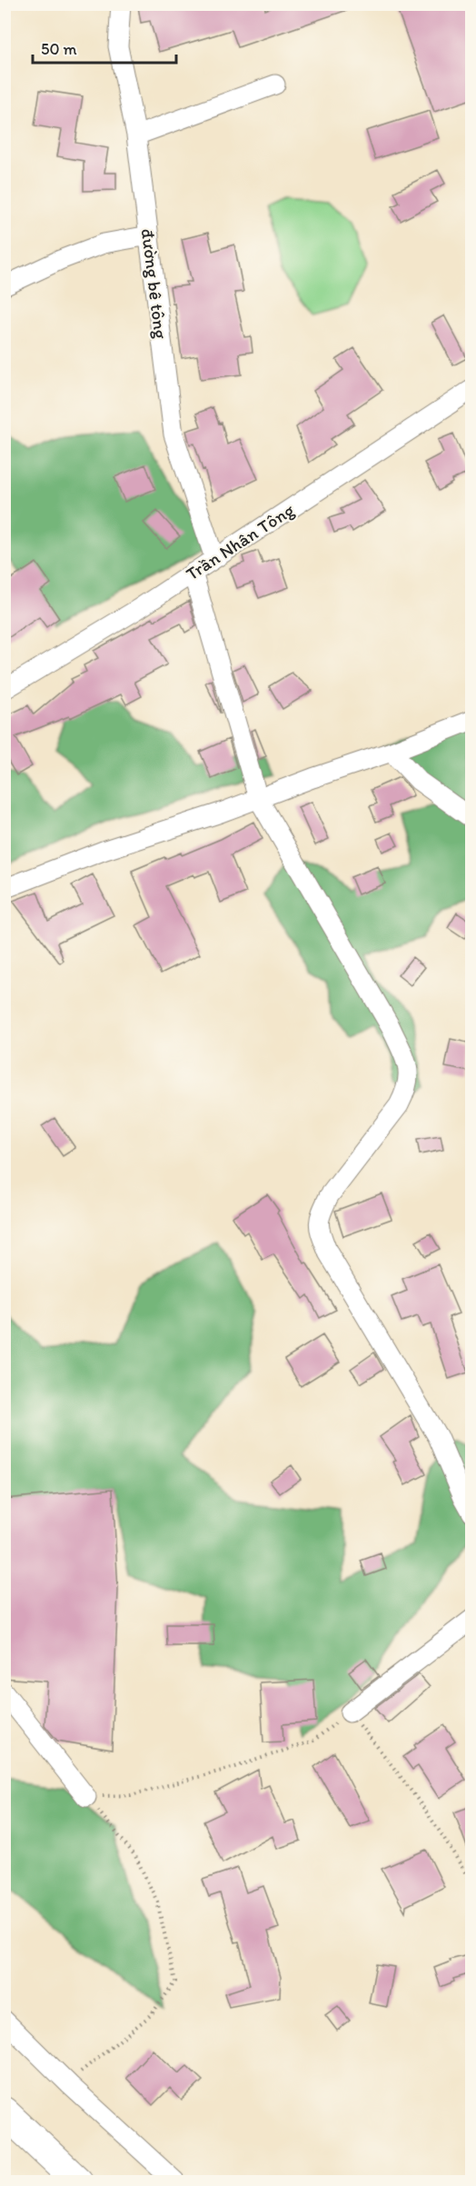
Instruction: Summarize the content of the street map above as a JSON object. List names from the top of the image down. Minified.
{"streets":{"street":["đường bê tông","Trần Nhân Tông"]},"crossings":[["đường bê tông","Trần Nhân Tông"]],"scale_bar":"50 m"}
